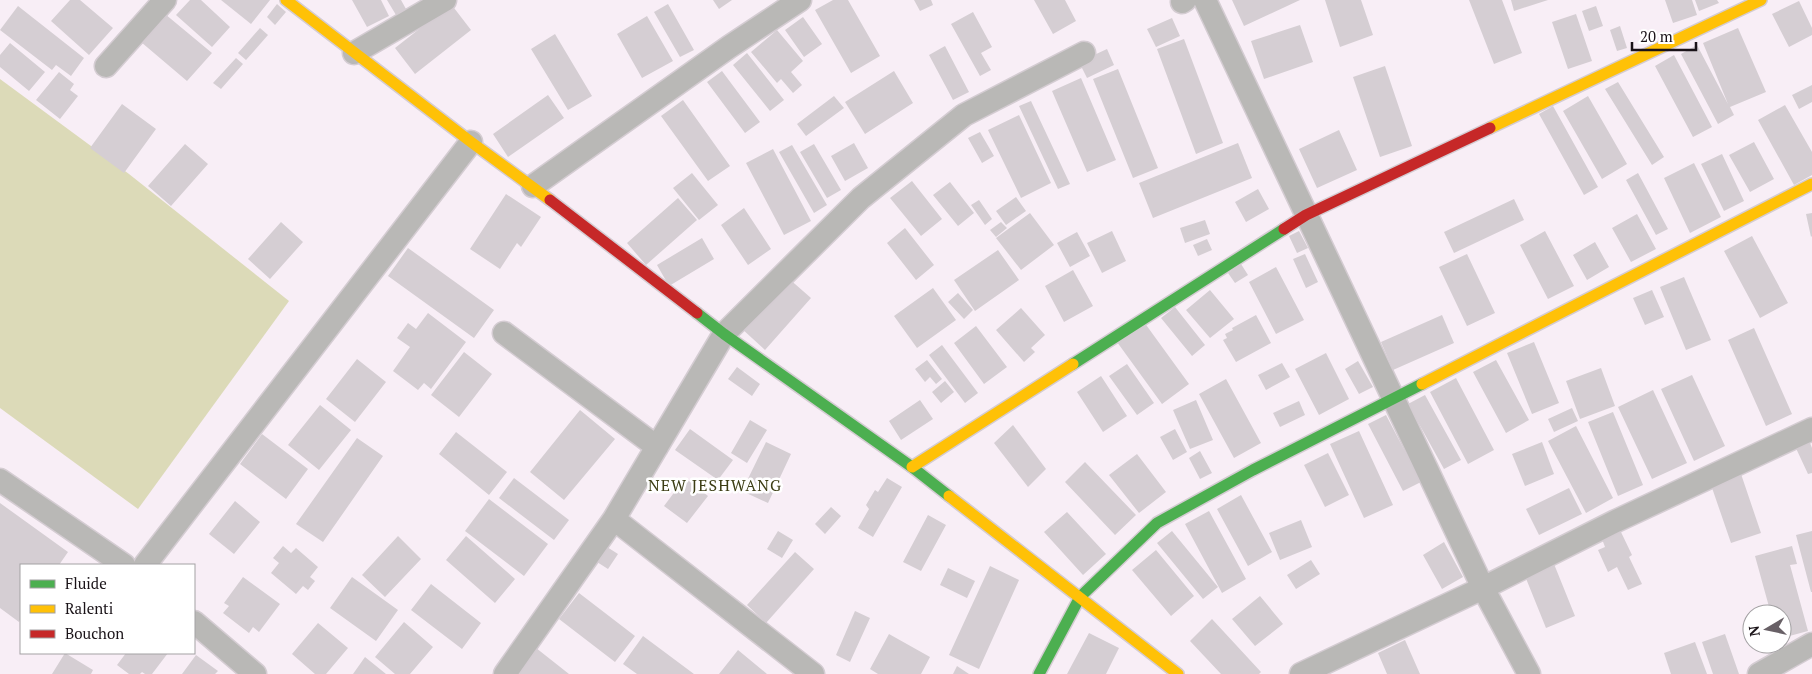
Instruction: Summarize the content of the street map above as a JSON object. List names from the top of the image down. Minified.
{"districts":["NEW JESHWANG"],"legend":["Fluide","Ralenti","Bouchon"],"scale_bar":"20 m","north":"left"}
